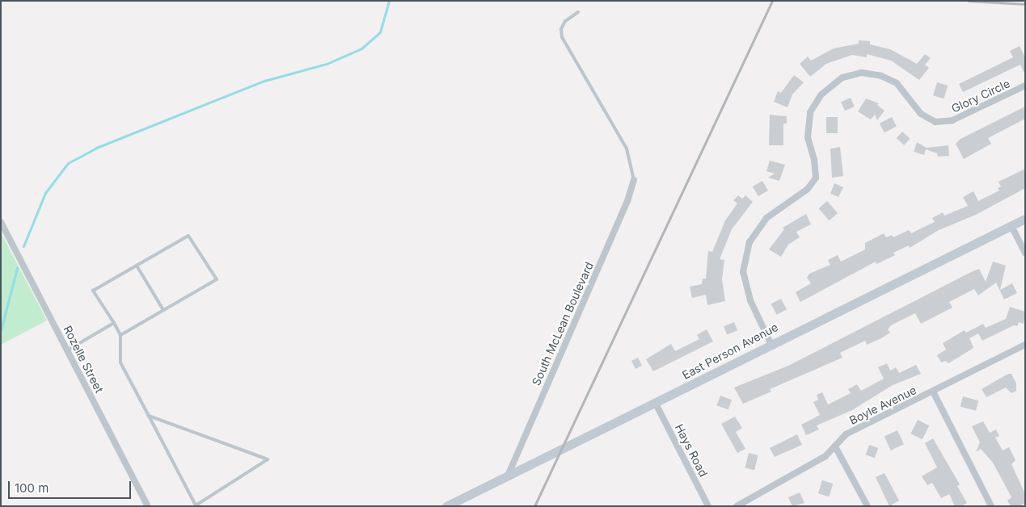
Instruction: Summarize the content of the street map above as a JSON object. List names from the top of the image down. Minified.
{"streets":{"main road":["East Person Avenue"],"street":["Glory Circle","South McLean Boulevard","Rozelle Street","Boyle Avenue","Hays Road"]},"crossings":[["Glory Circle","East Person Avenue"],["South McLean Boulevard","East Person Avenue"],["East Person Avenue","Hays Road"]],"scale_bar":"100 m"}
